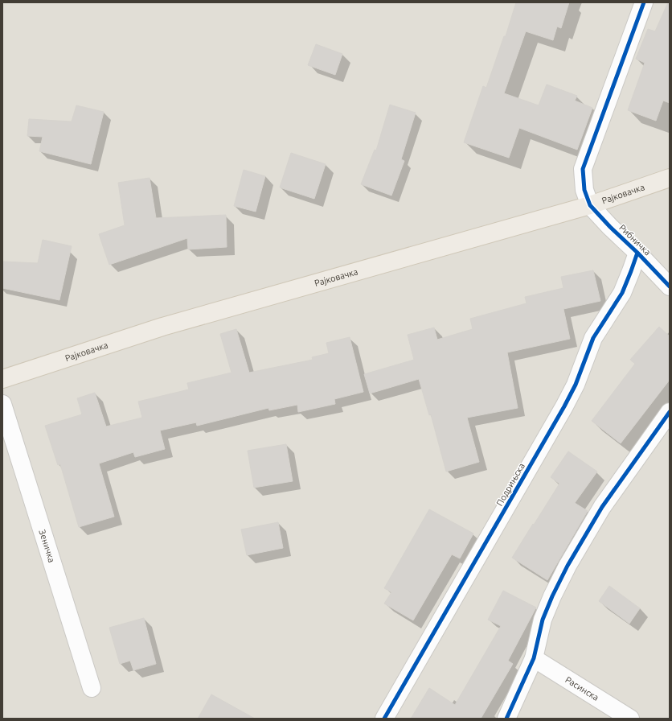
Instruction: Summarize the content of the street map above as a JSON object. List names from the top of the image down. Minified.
{"streets":{"main road":["Рајковачка"],"street":["Рибничка","Подрињска","Зеничка","Расинска"]},"crossings":[["Рајковачка","Рибничка"],["Рибничка","Подрињска"]]}
